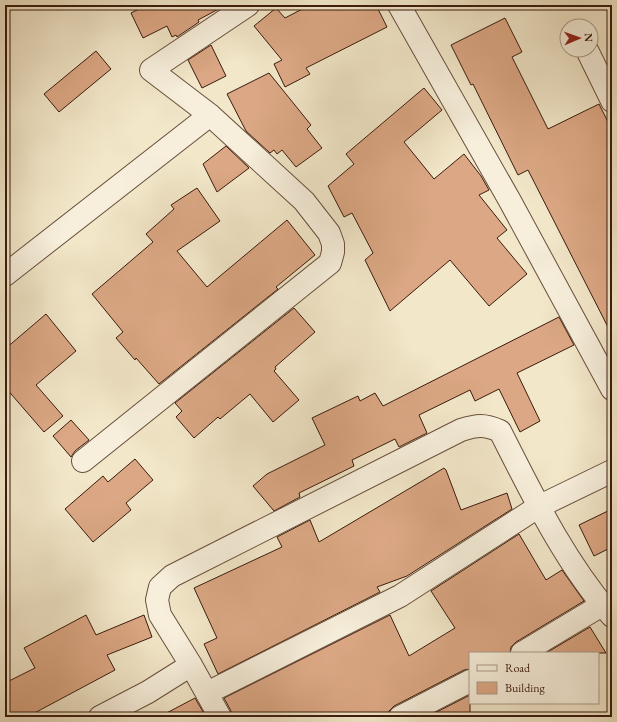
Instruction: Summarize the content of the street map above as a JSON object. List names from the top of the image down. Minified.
{"legend":["Road","Building"],"north":"right"}
